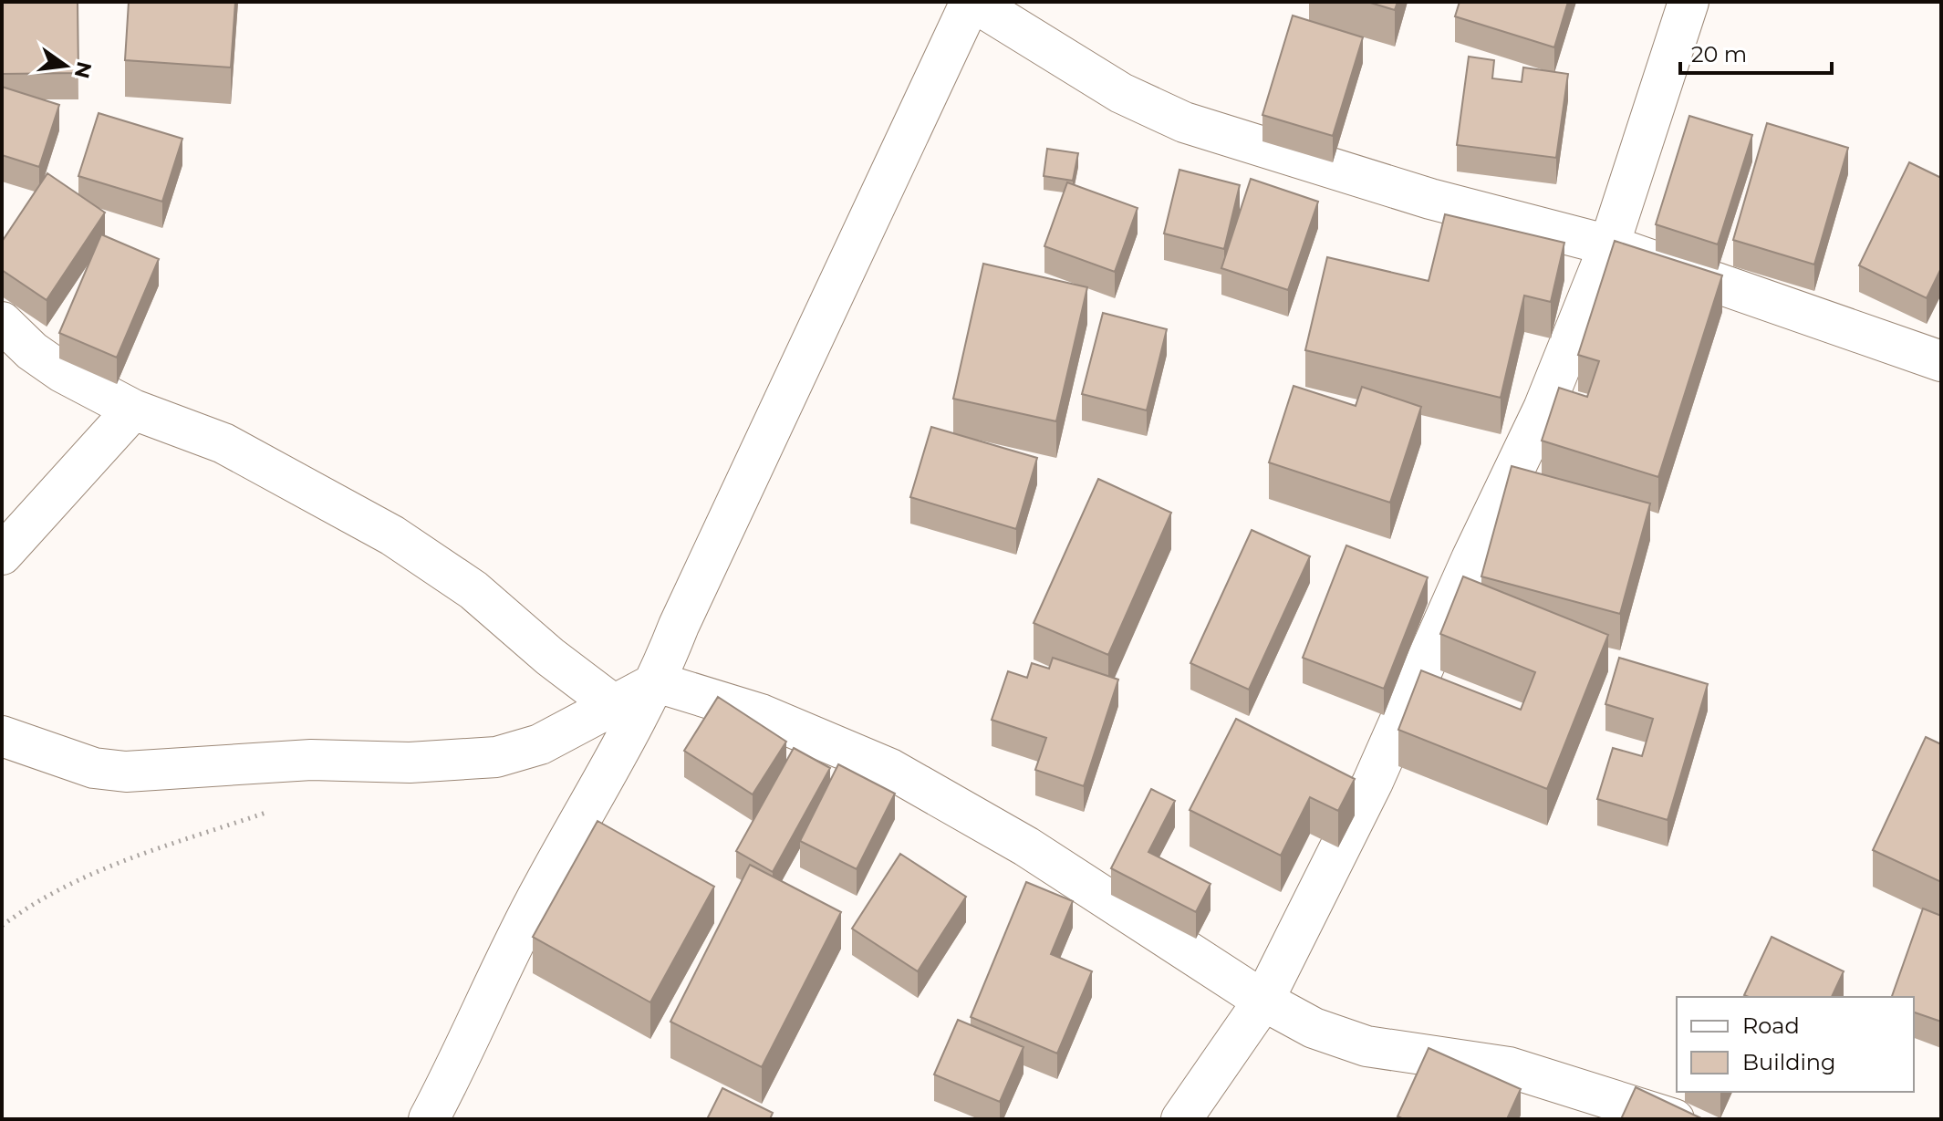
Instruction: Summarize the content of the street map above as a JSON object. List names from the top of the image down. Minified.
{"legend":["Road","Building"],"scale_bar":"20 m","north":"right"}
